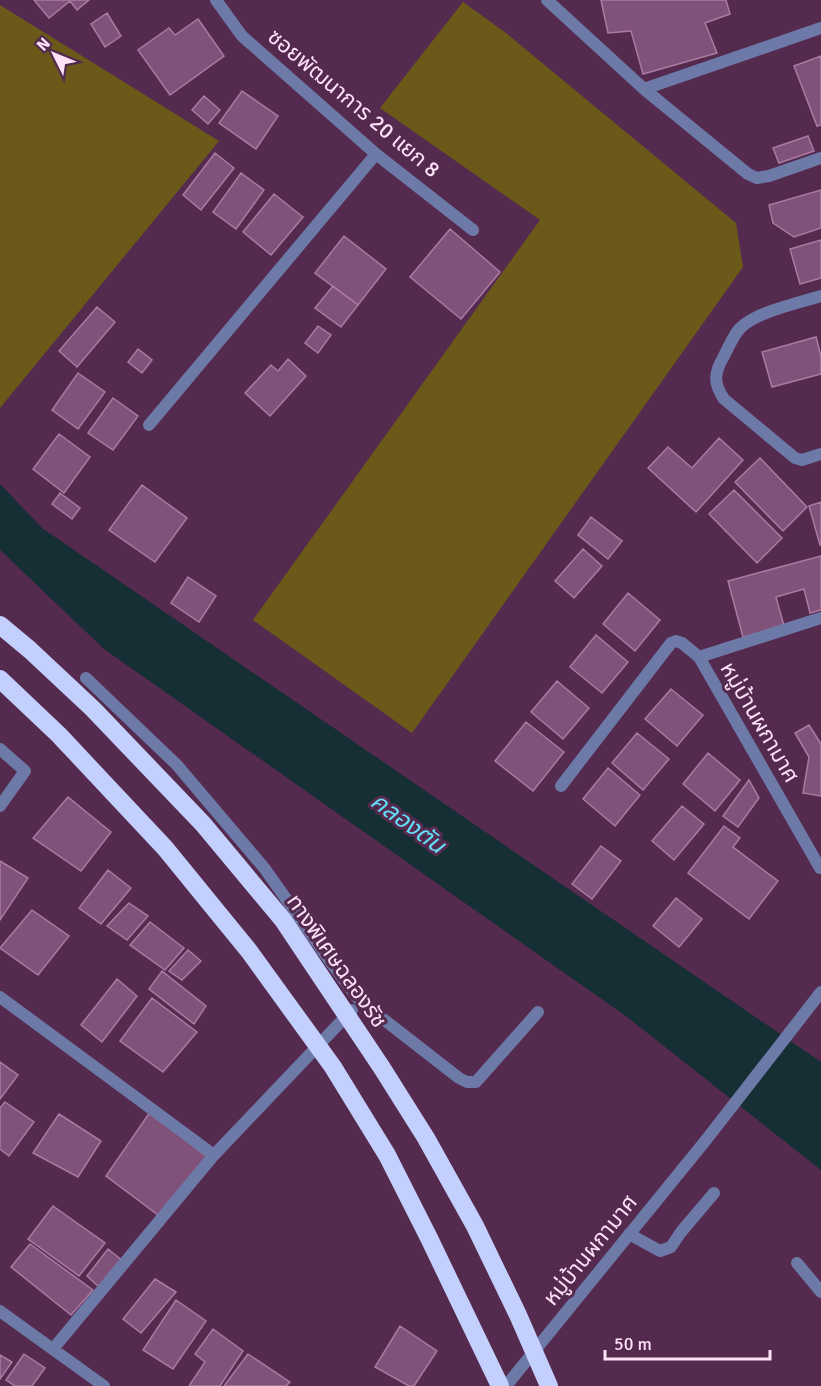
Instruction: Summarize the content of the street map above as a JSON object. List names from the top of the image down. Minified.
{"streets":{"highway":["ทางพิเศษฉลองรัช"],"street":["ซอยพัฒนาการ 20 แยก 8","หมู่บ้านผกามาศ"]},"water":["คลองตัน"],"scale_bar":"50 m","north":"top left"}
